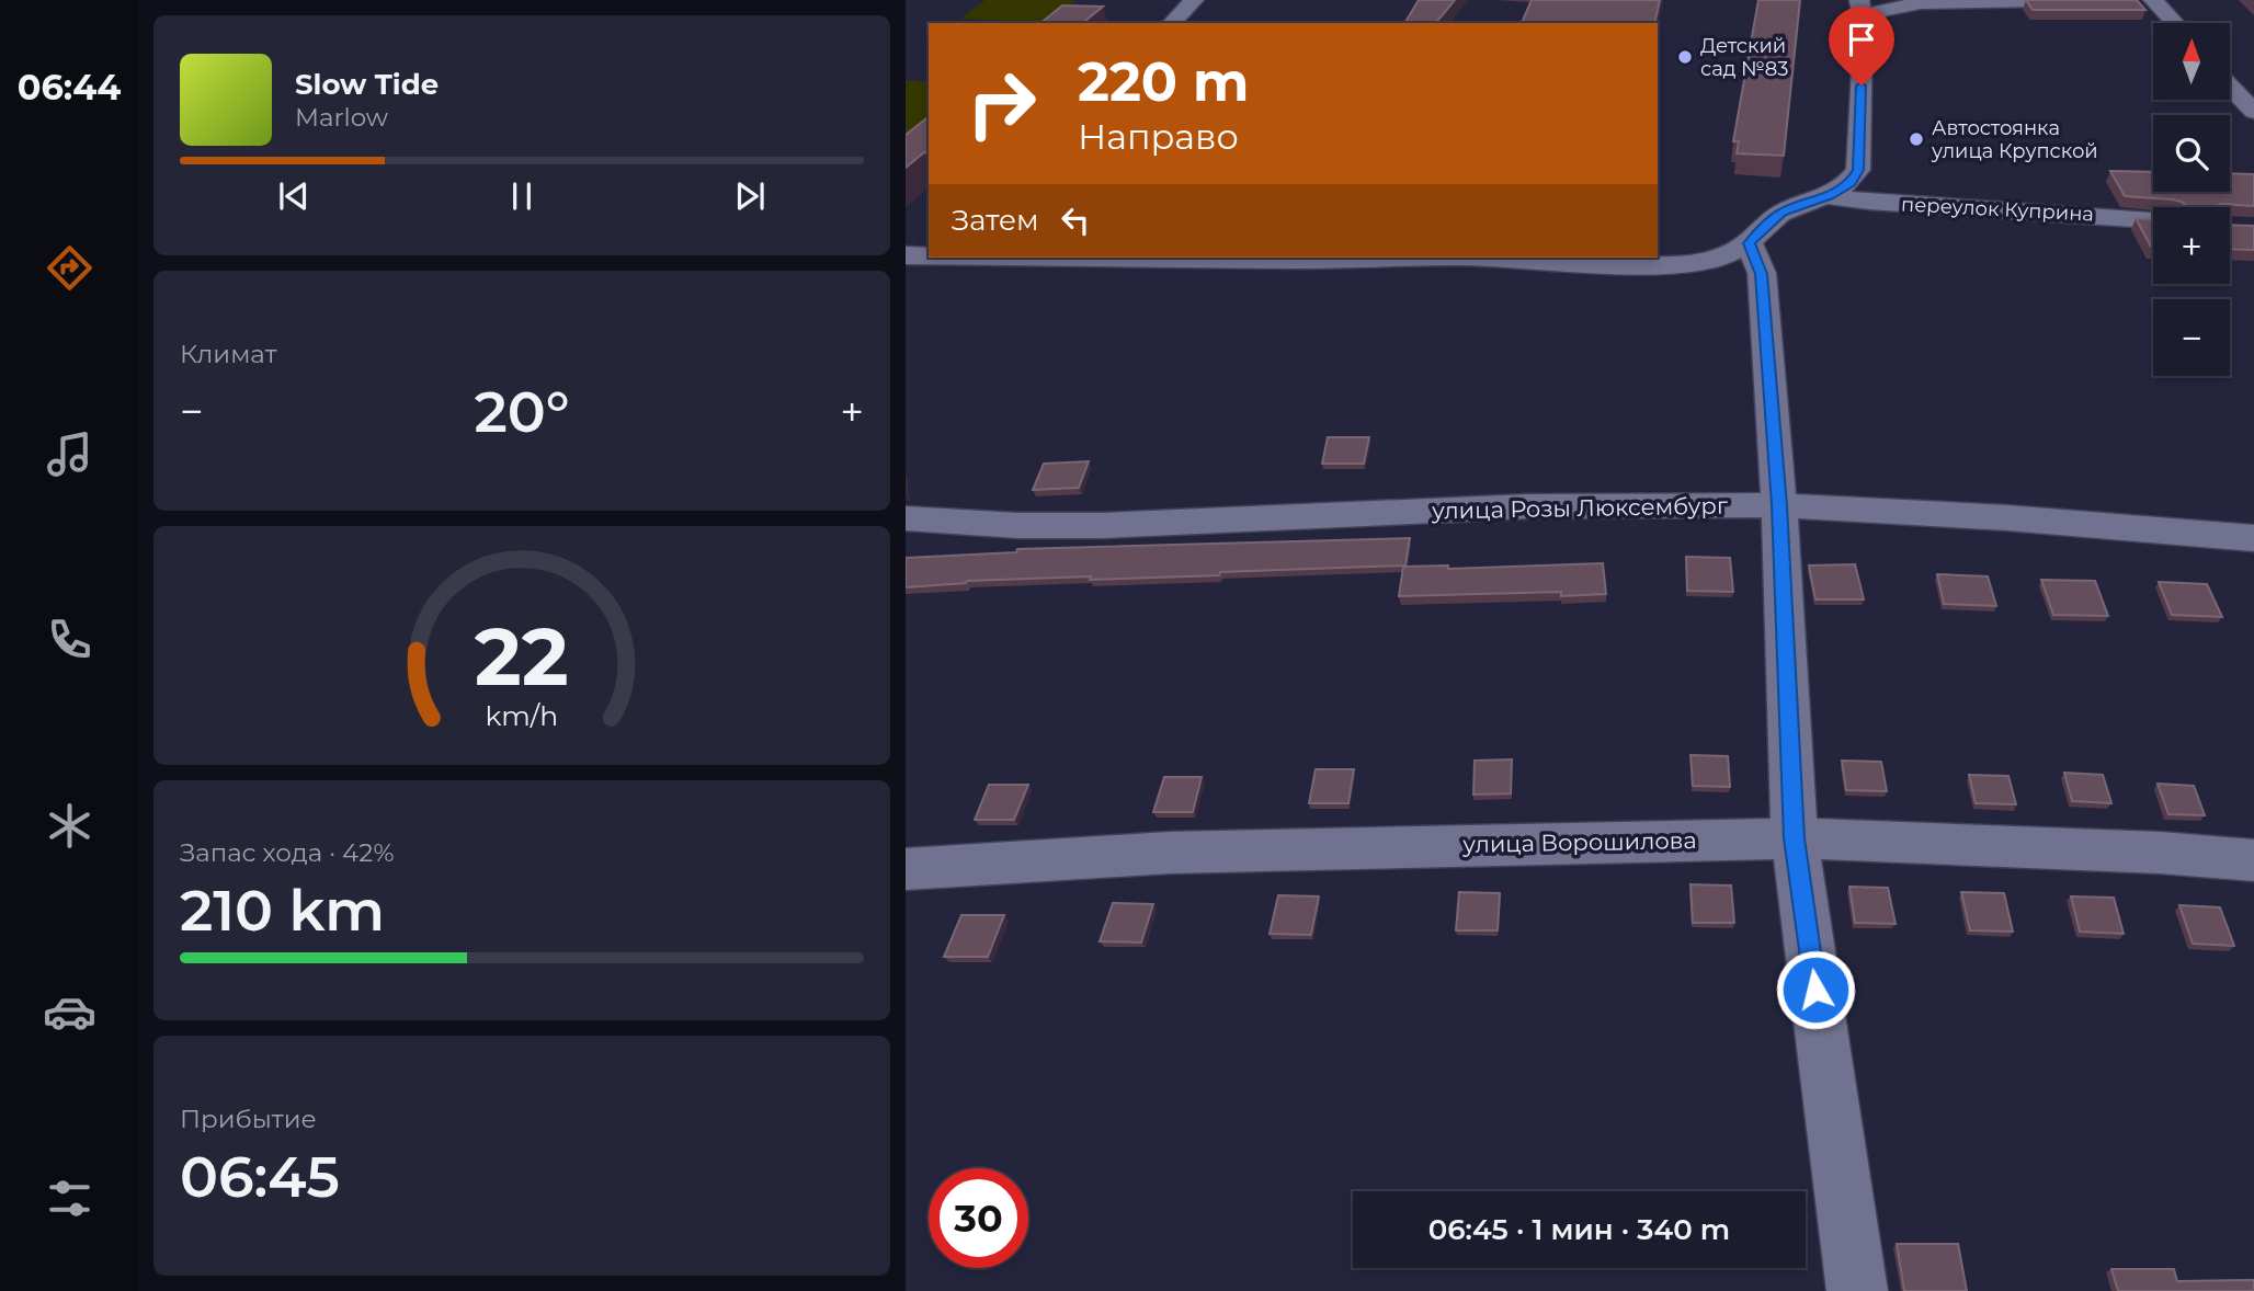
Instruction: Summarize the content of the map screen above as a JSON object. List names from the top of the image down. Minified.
{"streets":{"street":["переулок Куприна","улица Розы Люксембург","улица Ворошилова"]},"places":["Детский сад №83","Автостоянка улица Крупской"],"north":"top","page":{"tabs":"06:44","map_buttons":["+","−"],"turn":["220 m","Направо"],"song":["Slow Tide","Marlow"],"then":"Затем","tile":["Климат",["Запас хода · 42%","210 km"],["Прибытие","06:45"]],"heat":["−","20°","+"],"limit":"30","trip":"06:45 · 1 мин · 340 m","gauge":["22","km/h"]}}
